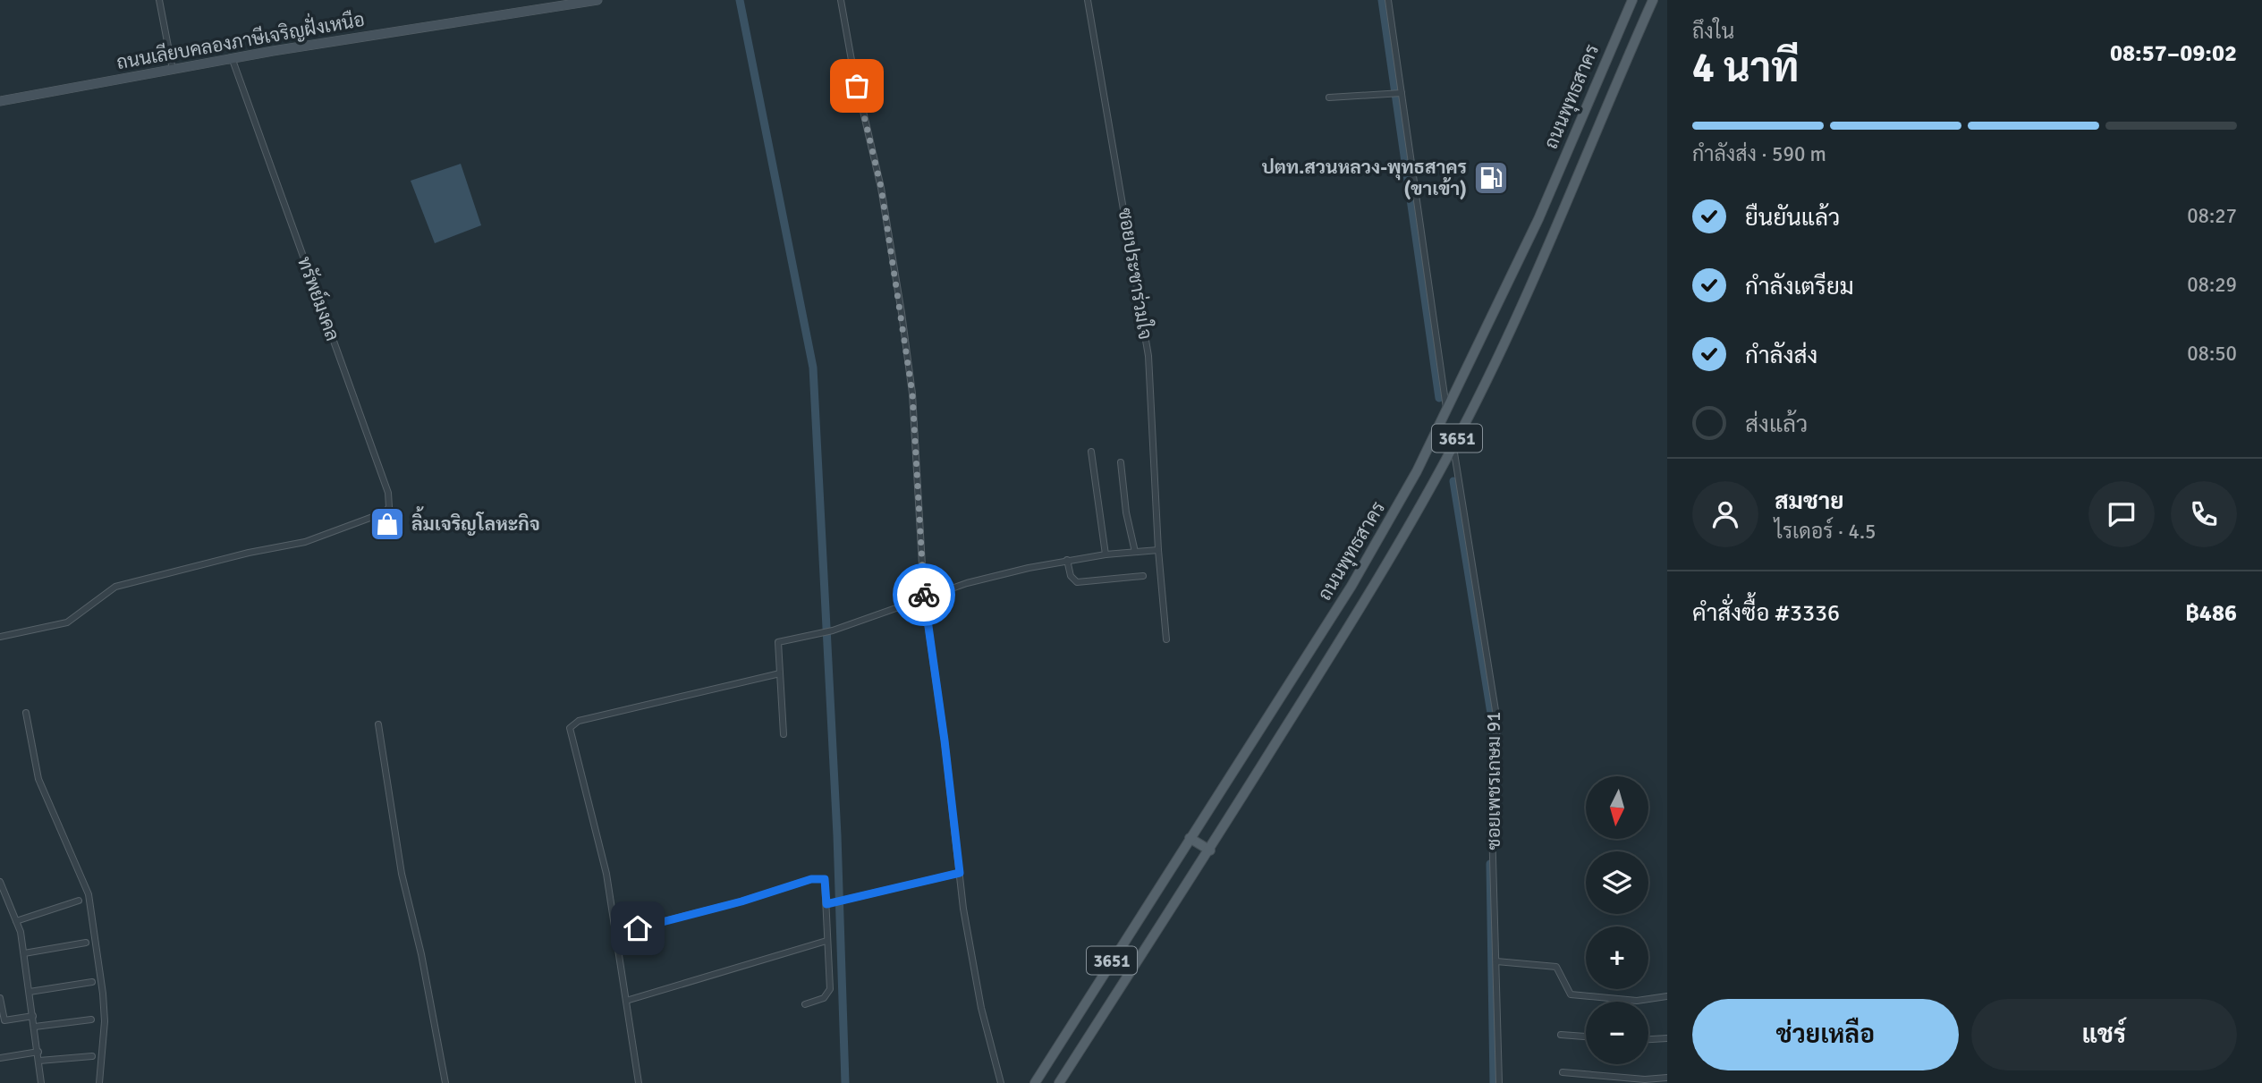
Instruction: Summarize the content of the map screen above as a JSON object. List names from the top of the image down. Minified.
{"streets":{"main road":["ถนนเลียบคลองภาษีเจริญฝั่งเหนือ","ถนนพุทธสาคร","3651"],"street":["ซอยประชาร่วมใจ","ทรัพย์มงคล","ซอยเพชรเกษม 91"]},"crossings":[["ถนนเลียบคลองภาษีเจริญฝั่งเหนือ","ทรัพย์มงคล"],["ถนนพุทธสาคร","ซอยเพชรเกษม 91"]],"places":{"fuel station":["ปตท.สวนหลวง-พุทธสาคร (ขาเข้า)"],"shop":["ลิ้มเจริญโลหะกิจ"]},"north":"bottom","page":{"heading":["4 นาที","ถึงใน","08:57–09:02"],"panel":["สมชาย","ไรเดอร์ · 4.5","คำสั่งซื้อ #3336","฿486"],"bar":"กำลังส่ง · 590 m","list":[["ยืนยันแล้ว","08:27"],["กำลังเตรียม","08:29"],["กำลังส่ง","08:50"],"ส่งแล้ว"],"map_buttons":["+","−"],"buttons":["ช่วยเหลือ","แชร์"]}}
